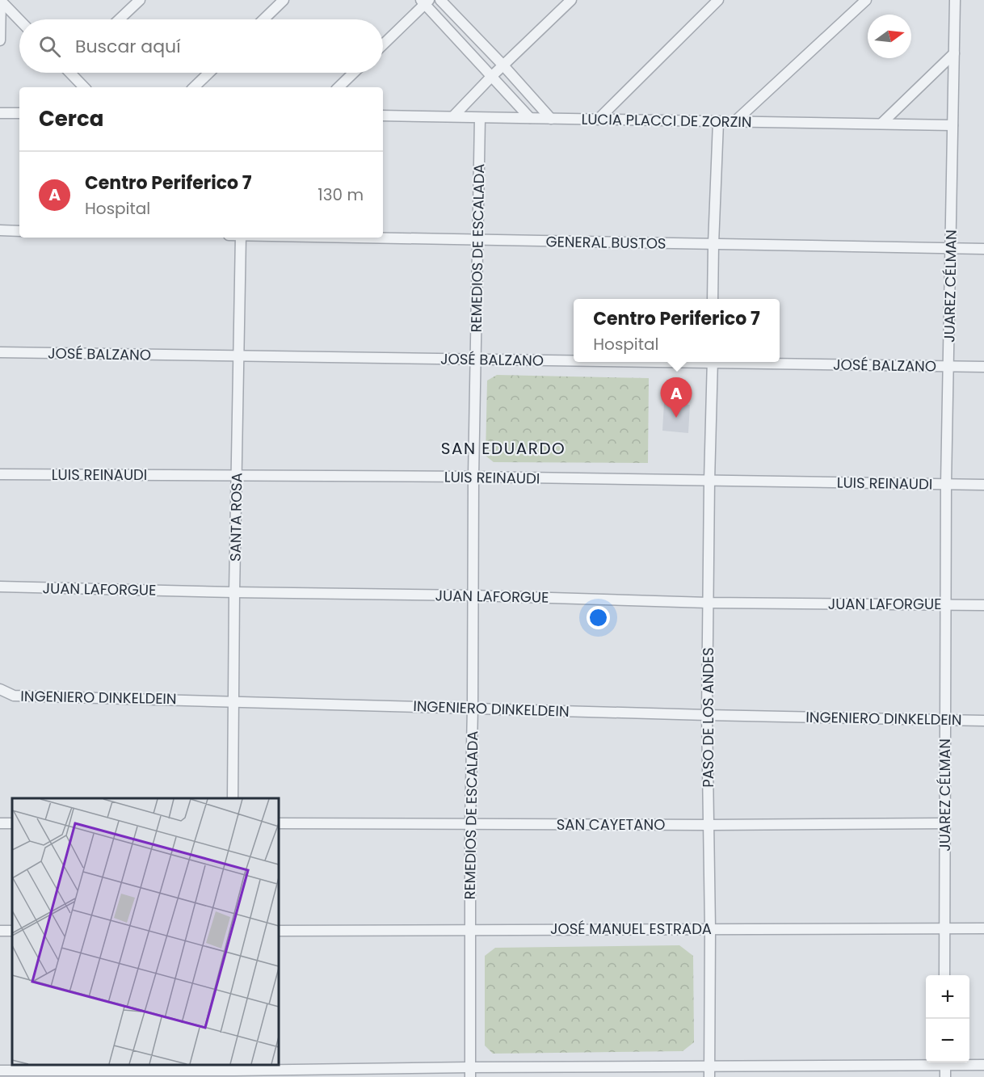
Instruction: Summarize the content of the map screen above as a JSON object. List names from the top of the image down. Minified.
{"streets":{"street":["LUCIA PLACCI DE ZORZIN","GENERAL BUSTOS","REMEDIOS DE ESCALADA","JUAREZ CÉLMAN","JOSÉ BALZANO","LUIS REINAUDI","SANTA ROSA","JUAN LAFORGUE","INGENIERO DINKELDEIN","PASO DE LOS ANDES","SAN CAYETANO","JOSÉ MANUEL ESTRADA"]},"crossings":[["LUCIA PLACCI DE ZORZIN","REMEDIOS DE ESCALADA"],["LUCIA PLACCI DE ZORZIN","JUAREZ CÉLMAN"],["GENERAL BUSTOS","REMEDIOS DE ESCALADA"],["GENERAL BUSTOS","JUAREZ CÉLMAN"],["REMEDIOS DE ESCALADA","JOSÉ BALZANO"],["REMEDIOS DE ESCALADA","LUIS REINAUDI"],["REMEDIOS DE ESCALADA","JUAN LAFORGUE"],["REMEDIOS DE ESCALADA","INGENIERO DINKELDEIN"],["REMEDIOS DE ESCALADA","SAN CAYETANO"],["REMEDIOS DE ESCALADA","JOSÉ MANUEL ESTRADA"],["JUAREZ CÉLMAN","JOSÉ BALZANO"],["JUAREZ CÉLMAN","LUIS REINAUDI"],["JUAREZ CÉLMAN","JUAN LAFORGUE"],["JUAREZ CÉLMAN","INGENIERO DINKELDEIN"],["JUAREZ CÉLMAN","SAN CAYETANO"],["JUAREZ CÉLMAN","JOSÉ MANUEL ESTRADA"],["JOSÉ BALZANO","SANTA ROSA"],["LUIS REINAUDI","SANTA ROSA"],["LUIS REINAUDI","PASO DE LOS ANDES"],["SANTA ROSA","JUAN LAFORGUE"],["SANTA ROSA","INGENIERO DINKELDEIN"],["JUAN LAFORGUE","PASO DE LOS ANDES"],["INGENIERO DINKELDEIN","PASO DE LOS ANDES"],["PASO DE LOS ANDES","SAN CAYETANO"],["PASO DE LOS ANDES","JOSÉ MANUEL ESTRADA"]],"districts":["SAN EDUARDO"],"north":"right","page":{"search":"Buscar aquí","heading":"Cerca","list":[{"mark":"A","name":"Centro Periferico 7","note":"Hospital","value":"130 m"}],"popup":["Centro Periferico 7","Hospital"],"pins":"A","map_buttons":["+","−"]}}
